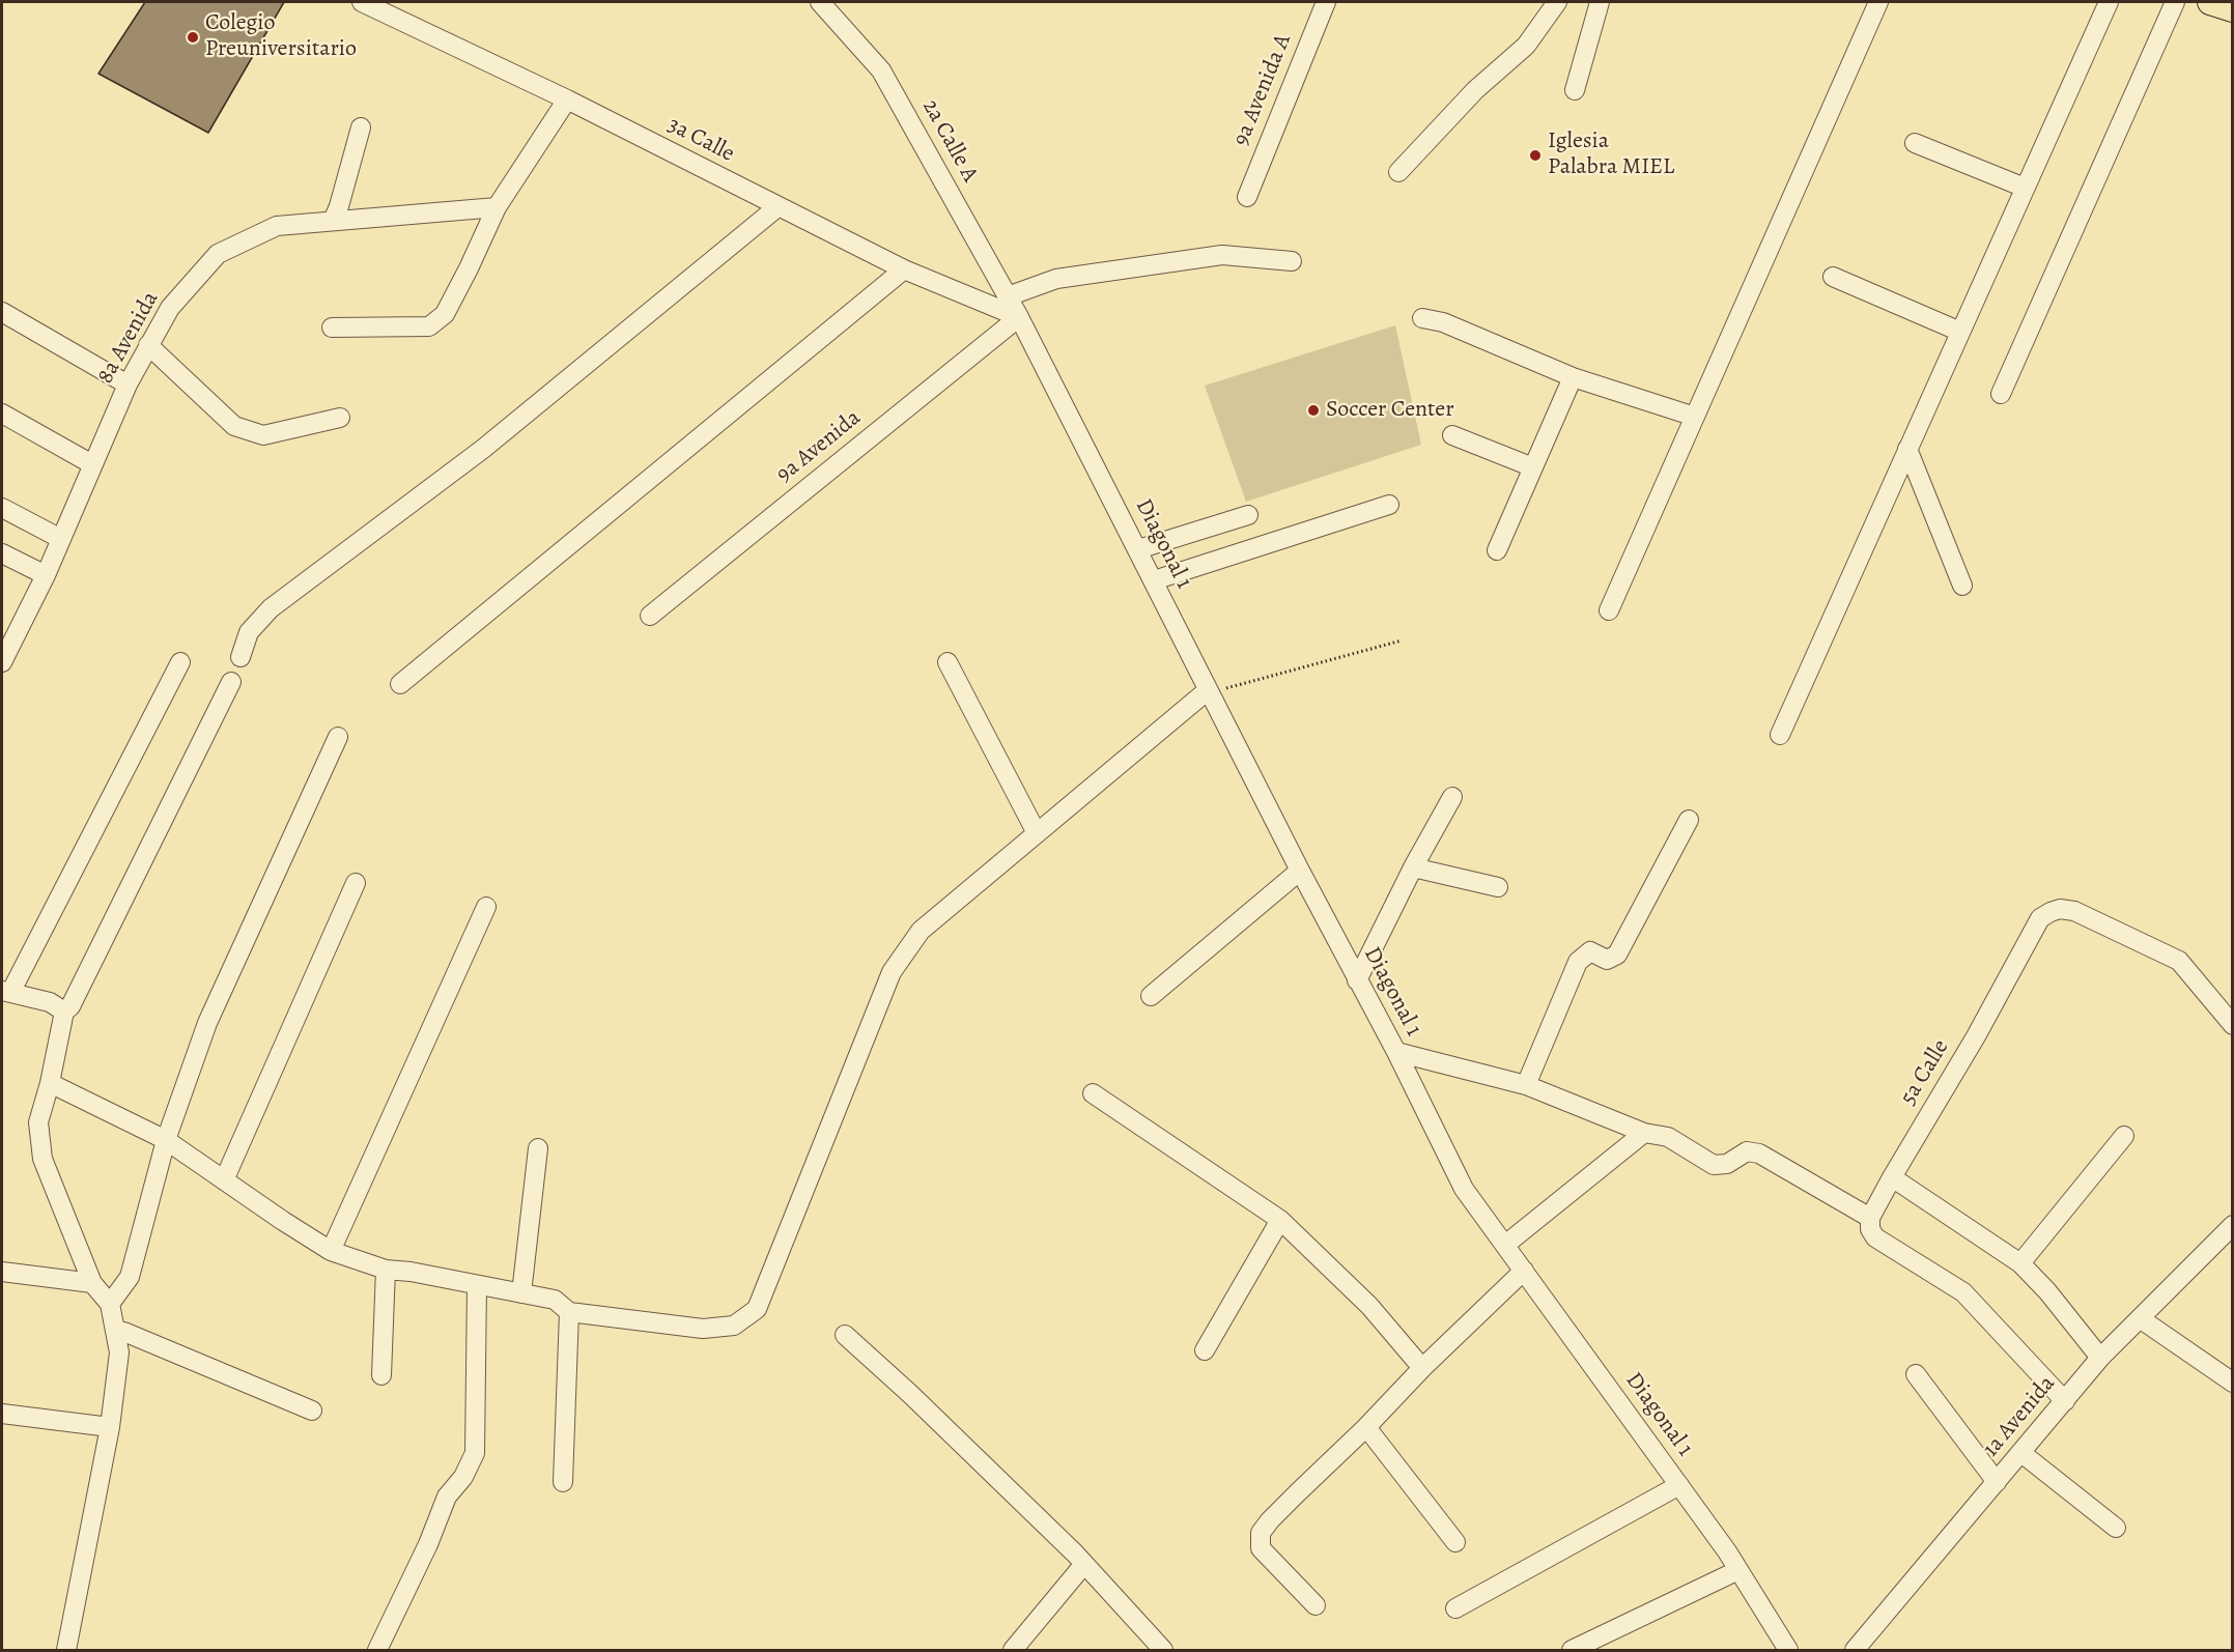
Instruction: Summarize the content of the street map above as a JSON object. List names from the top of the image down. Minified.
{"streets":{"street":["9a Avenida A","3a Calle","2a Calle A","8a Avenida","9a Avenida","Diagonal 1","5a Calle","1a Avenida"]},"crossings":[["3a Calle","2a Calle A"],["3a Calle","9a Avenida"],["3a Calle","Diagonal 1"],["2a Calle A","9a Avenida"],["2a Calle A","Diagonal 1"],["9a Avenida","Diagonal 1"]],"places":["Colegio Preuniversitario","Iglesia Palabra MIEL","Soccer Center"]}
